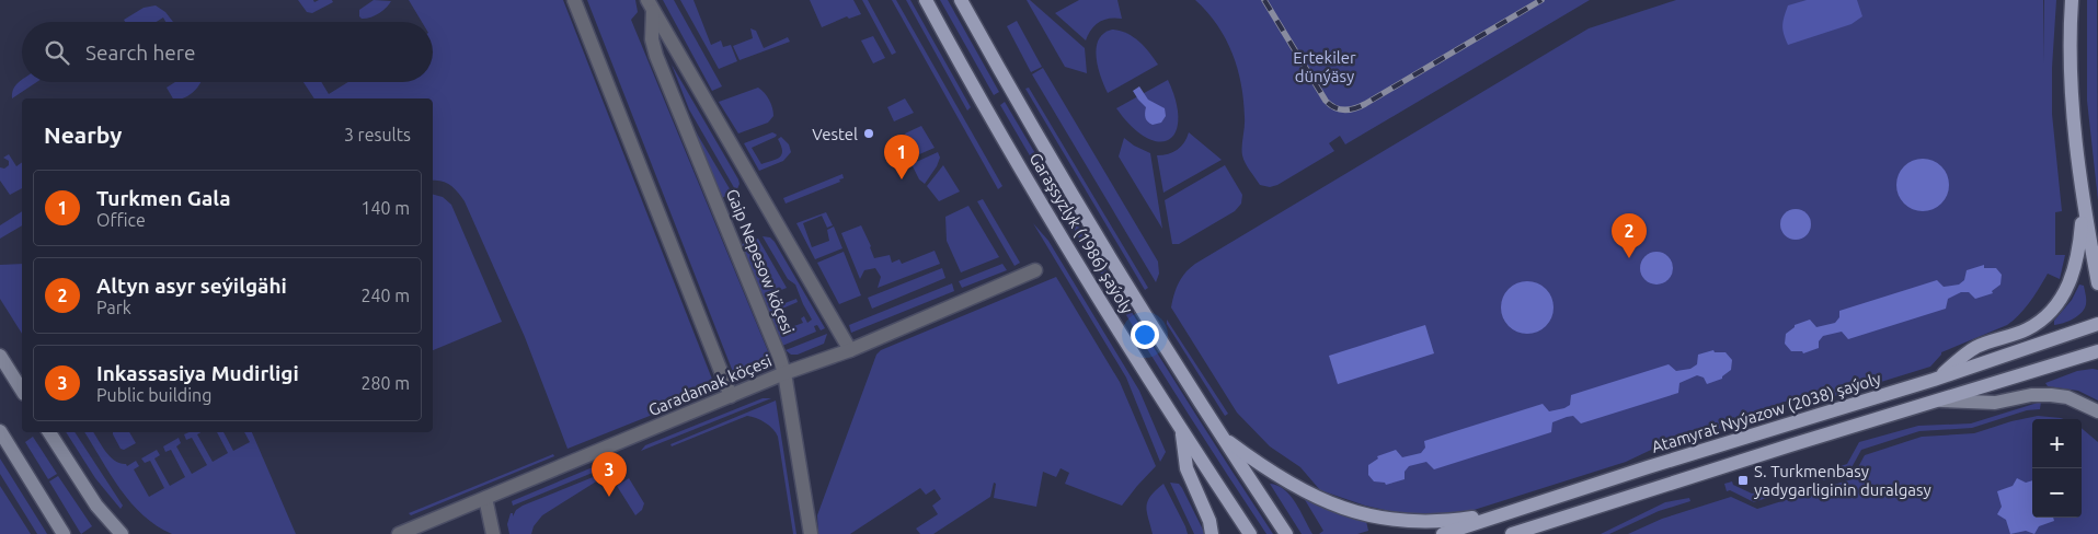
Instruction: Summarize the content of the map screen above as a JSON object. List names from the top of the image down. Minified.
{"streets":{"main road":["Garaşsyzlyk (1986) şaýoly","Atamyrat Nyýazow (2038) şaýoly"],"street":["Gaip Nepesow köçesi","Garadamak köçesi"]},"crossings":[["Gaip Nepesow köçesi","Garadamak köçesi"]],"parks":["Ertekiler dünýäsy"],"places":{"other":["Vestel"],"transit":["S. Turkmenbasy yadygarliginin duralgasy"]},"page":{"search":"Search here","heading":["Nearby","3 results"],"pins":["1","2","3"],"list":[{"mark":"1","name":"Turkmen Gala","note":"Office","value":"140 m"},{"mark":"2","name":"Altyn asyr seýilgähi","note":"Park","value":"240 m"},{"mark":"3","name":"Inkassasiya Mudirligi","note":"Public building","value":"280 m"}],"map_buttons":["+","−"]}}
